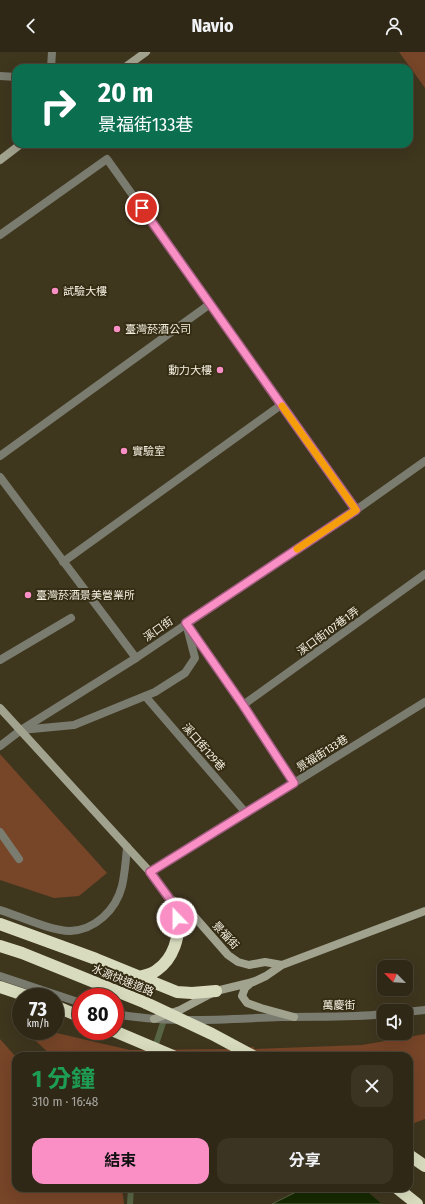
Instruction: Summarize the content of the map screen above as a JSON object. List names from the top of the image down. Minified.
{"streets":{"highway":["水源快速道路"],"street":["溪口街","溪口街107巷1弄","溪口街129巷","景福街133巷","景福街","萬慶街"]},"crossings":[["溪口街","景福街"],["溪口街129巷","景福街133巷"],["景福街133巷","景福街"]],"places":["試驗大樓","臺灣菸酒公司","動力大樓","實驗室","臺灣菸酒景美營業所"],"north":"top left","page":{"header":"Navio","turn":["20 m","景福街133巷"],"speed":"73 km/h","limit":"80","heading":["1 分鐘","310 m · 16:48"],"buttons":["結束","分享"]}}
